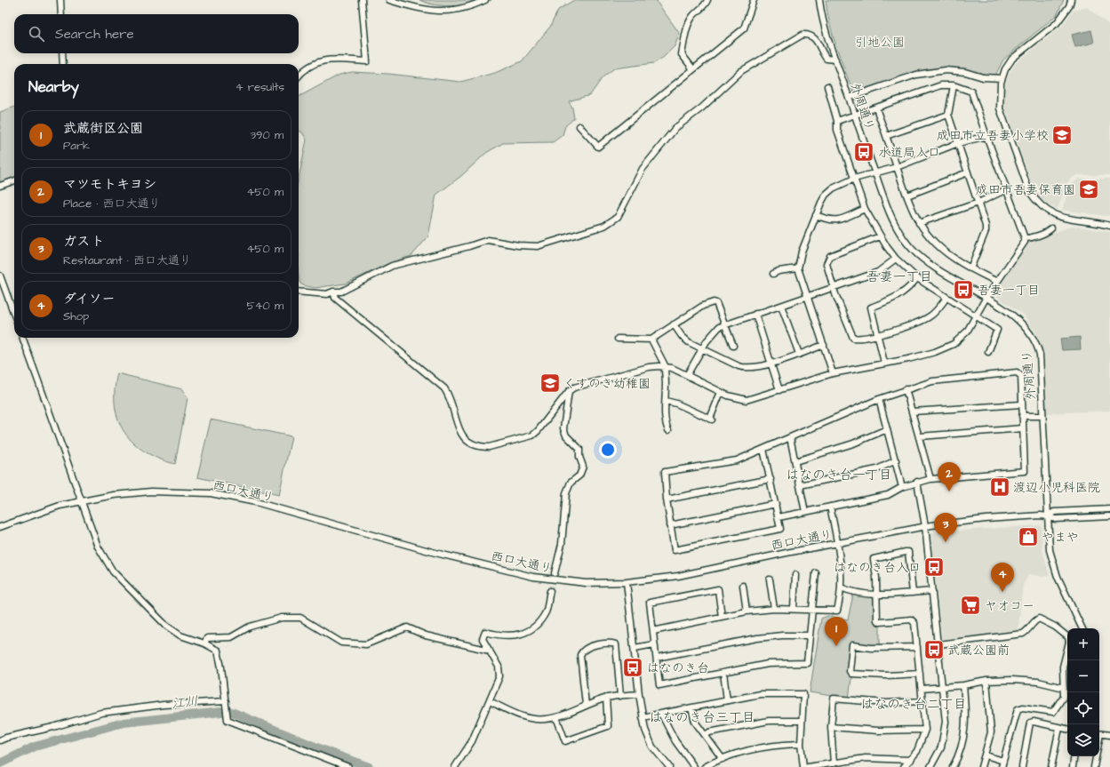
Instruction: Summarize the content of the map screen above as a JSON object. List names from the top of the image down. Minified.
{"streets":{"street":["外周通り","西口大通り"]},"crossings":[["外周通り","西口大通り"]],"districts":["吾妻一丁目","はなのき台一丁目","はなのき台二丁目","はなのき台三丁目"],"water":["江川"],"parks":["引地公園"],"places":{"school or university":["成田市立吾妻小学校","成田市吾妻保育園","くすのき幼稚園"],"bus stop":["水道局入口","吾妻一丁目","はなのき台入口","武蔵公園前","はなのき台"],"hospital":["渡辺小児科医院"],"shop":["やまや"],"supermarket":["ヤオコー"]},"page":{"search":"Search here","heading":["Nearby","4 results"],"list":[{"mark":"1","name":"武蔵街区公園","note":"Park","value":"390 m"},{"mark":"2","name":"マツモトキヨシ","note":"Place · 西口大通り","value":"450 m"},{"mark":"3","name":"ガスト","note":"Restaurant · 西口大通り","value":"450 m"},{"mark":"4","name":"ダイソー","note":"Shop","value":"540 m"}],"pins":["2","3","4","1"],"map_buttons":["+","−"]}}
